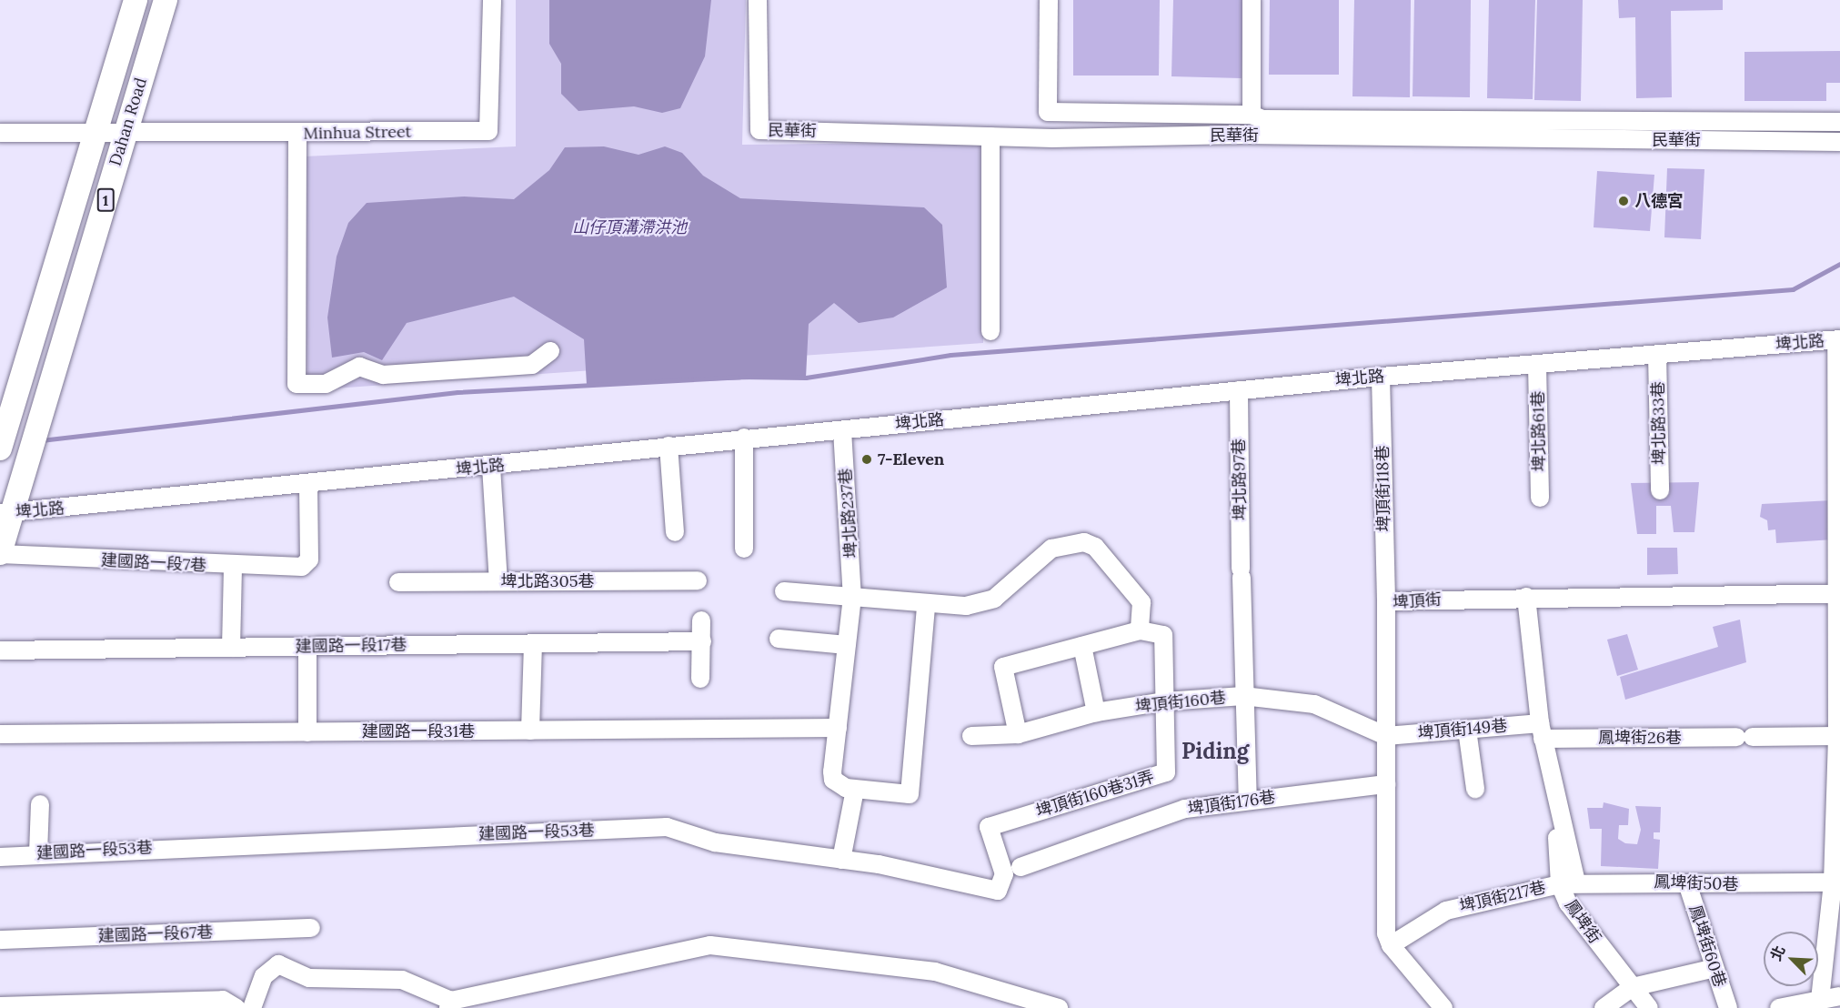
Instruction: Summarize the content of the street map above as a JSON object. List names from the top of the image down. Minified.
{"streets":{"main road":["Dahan Road","1"],"street":["民華街","Minhua Street","埤北路","埤北路33巷","埤北路61巷","埤北路97巷","埤頂街118巷","埤北路237巷","建國路一段7巷","埤北路305巷","埤頂街","建國路一段17巷","埤頂街160巷","埤頂街149巷","建國路一段31巷","鳳埤街26巷","埤頂街160巷31弄","埤頂街176巷","建國路一段53巷","鳳埤街50巷","埤頂街217巷","鳳埤街","建國路一段67巷","鳳埤街60巷"]},"crossings":[["Dahan Road","Minhua Street"],["Dahan Road","1"],["Dahan Road","埤北路"],["1","埤北路"],["1","建國路一段7巷"],["埤北路","埤北路33巷"],["埤北路","埤北路61巷"],["埤北路","埤北路97巷"],["埤北路","埤頂街118巷"],["埤北路","埤北路237巷"],["埤北路","建國路一段7巷"],["埤北路97巷","埤頂街160巷"],["埤北路97巷","埤頂街176巷"],["埤頂街118巷","埤頂街"],["埤北路237巷","建國路一段31巷"],["埤頂街","埤頂街160巷"],["埤頂街","埤頂街149巷"],["埤頂街","埤頂街176巷"],["埤頂街","埤頂街217巷"],["埤頂街","鳳埤街"],["埤頂街160巷","埤頂街149巷"],["埤頂街160巷","埤頂街160巷31弄"],["埤頂街149巷","鳳埤街26巷"],["埤頂街149巷","鳳埤街"],["鳳埤街26巷","鳳埤街"],["埤頂街160巷31弄","建國路一段53巷"],["鳳埤街50巷","埤頂街217巷"],["鳳埤街50巷","鳳埤街"],["鳳埤街50巷","鳳埤街60巷"],["埤頂街217巷","鳳埤街"]],"districts":["Piding"],"parks":["山仔頂溝滯洪池"],"places":["八德宮","7-Eleven"],"north":"top left"}
